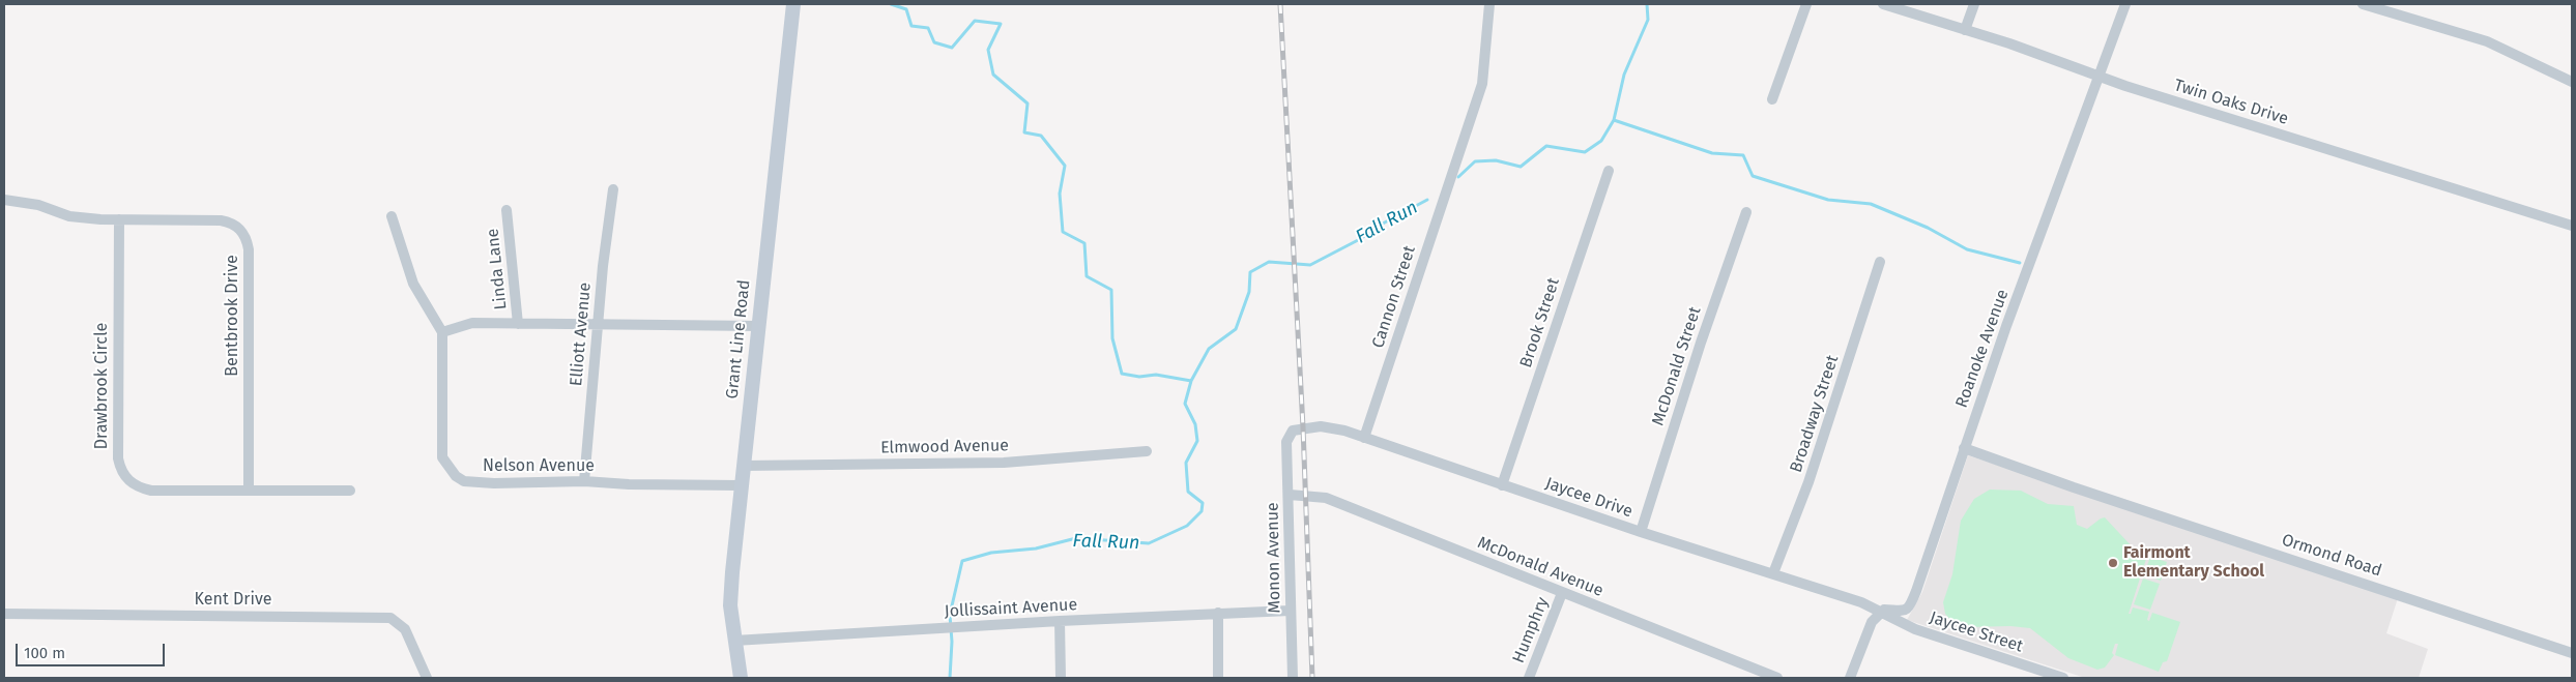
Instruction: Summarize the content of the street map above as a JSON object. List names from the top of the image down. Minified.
{"streets":{"main road":["Grant Line Road"],"street":["Twin Oaks Drive","Linda Lane","Cannon Street","Bentbrook Drive","Brook Street","Elliott Avenue","Roanoke Avenue","McDonald Street","Drawbrook Circle","Broadway Street","Elmwood Avenue","Nelson Avenue","Jaycee Drive","Ormond Road","Monon Avenue","McDonald Avenue","Kent Drive","Jollissaint Avenue","Humphry","Jaycee Street"]},"crossings":[["Twin Oaks Drive","Roanoke Avenue"],["Cannon Street","Jaycee Drive"],["Bentbrook Drive","Drawbrook Circle"],["Brook Street","Jaycee Drive"],["Elliott Avenue","Nelson Avenue"],["Grant Line Road","Elmwood Avenue"],["Grant Line Road","Nelson Avenue"],["Grant Line Road","Jollissaint Avenue"],["Roanoke Avenue","Jaycee Drive"],["Roanoke Avenue","Ormond Road"],["Roanoke Avenue","Jaycee Street"],["McDonald Street","Jaycee Drive"],["Broadway Street","Jaycee Drive"],["Jaycee Drive","Monon Avenue"],["Jaycee Drive","Jaycee Street"],["Monon Avenue","McDonald Avenue"],["Monon Avenue","Jollissaint Avenue"],["McDonald Avenue","Humphry"]],"water":["Fall Run"],"places":["Fairmont Elementary School"],"scale_bar":"100 m"}
